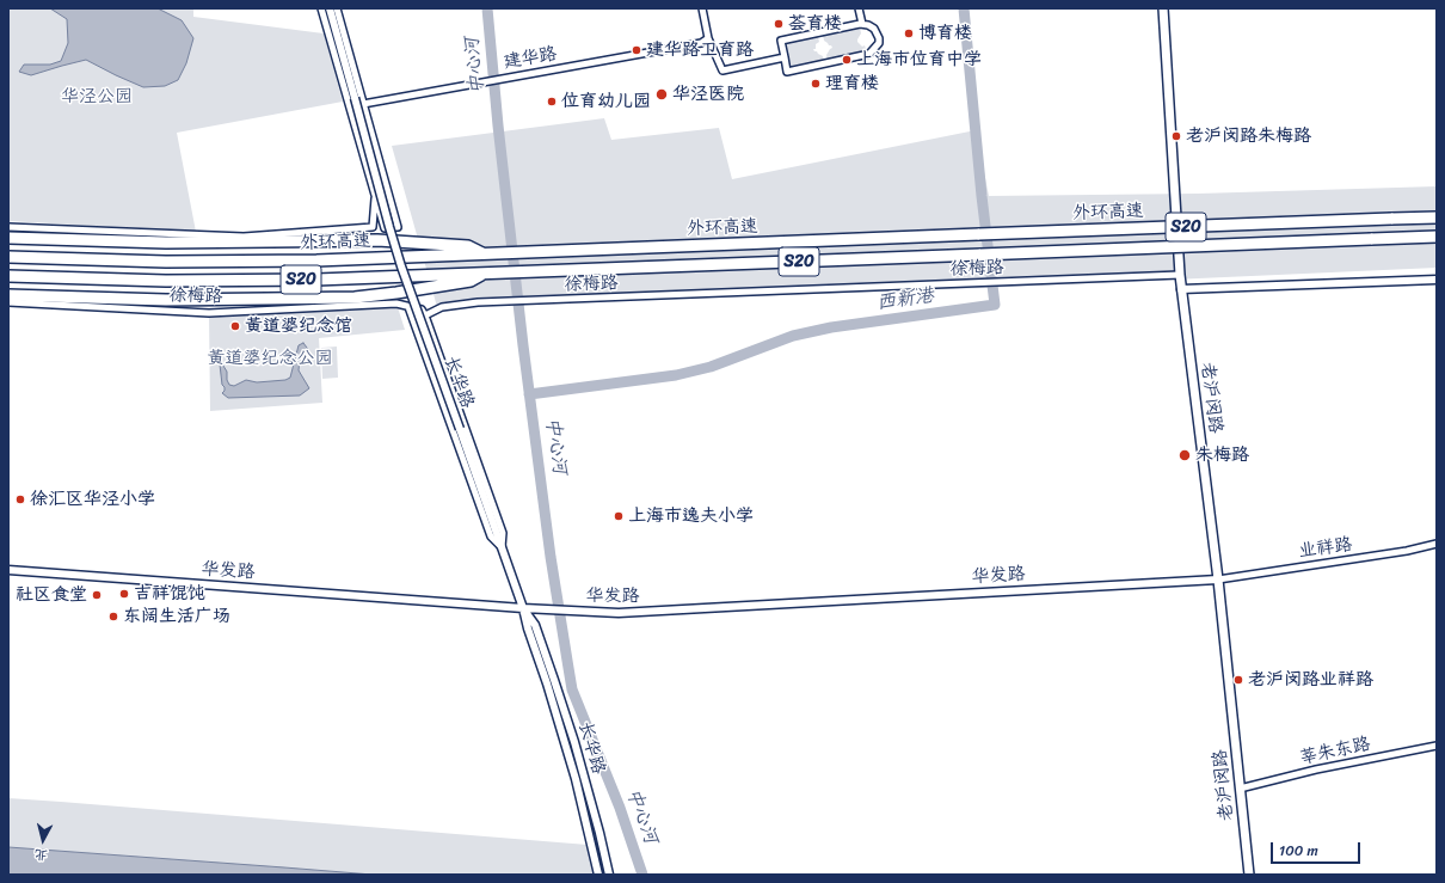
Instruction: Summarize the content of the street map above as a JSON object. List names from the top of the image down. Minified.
{"streets":{"highway":["外环高速","S20"],"main road":["老沪闵路"],"street":["建华路","徐梅路","长华路","业祥路","华发路","莘朱东路"]},"crossings":[["徐梅路","长华路"],["徐梅路","老沪闵路"],["长华路","华发路"],["老沪闵路","业祥路"],["老沪闵路","华发路"],["老沪闵路","莘朱东路"],["业祥路","华发路"]],"water":["中心河","西新港"],"parks":["华泾公园","黄道婆纪念公园"],"places":["荟育楼","博育楼","建华路卫育路","上海市位育中学","理育楼","华泾医院","位育幼儿园","老沪闵路朱梅路","黄道婆纪念馆","朱梅路","徐汇区华泾小学","上海市逸夫小学","吉祥馄饨","社区食堂","东阔生活广场","老沪闵路业祥路"],"scale_bar":"100 m","north":"bottom"}
